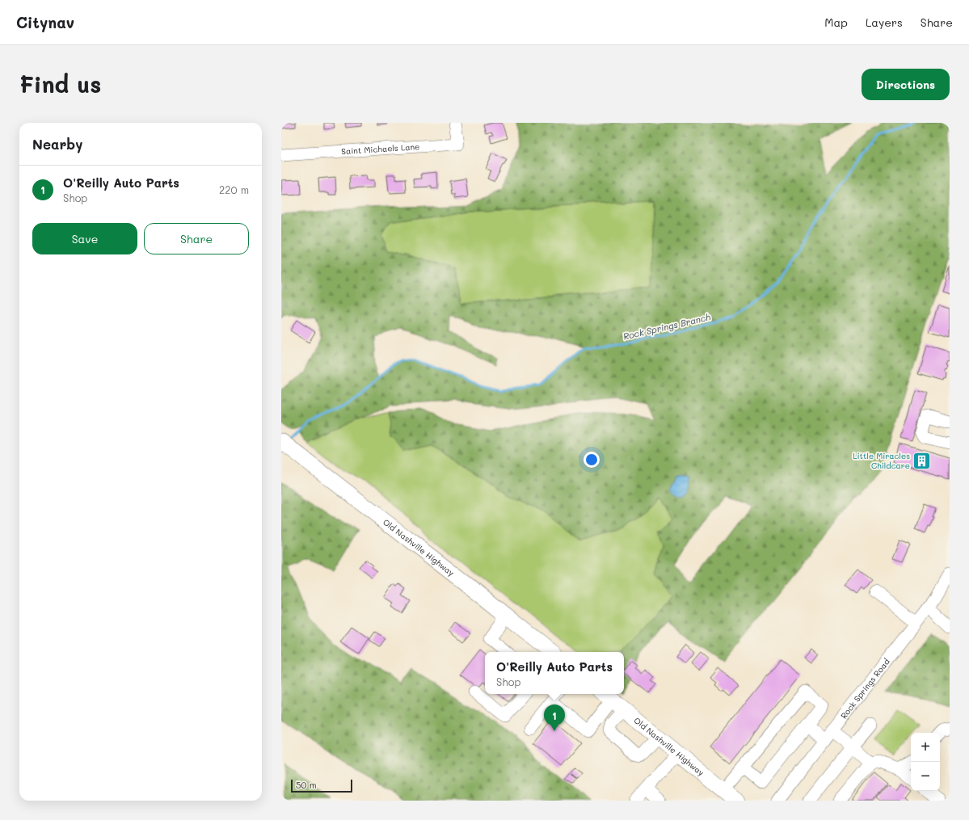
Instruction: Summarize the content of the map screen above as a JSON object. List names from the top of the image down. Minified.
{"streets":{"main road":["Old Nashville Highway"],"street":["Saint Michaels Lane","Rock Springs Road"]},"water":["Rock Springs Branch"],"places":{"building":["Little Miracles Childcare"]},"scale_bar":"50 m","page":{"header":"Citynav","nav":["Map","Layers","Share"],"buttons":["Directions",["Save","Share"]],"title":"Find us","heading":"Nearby","list":[{"mark":"1","name":"O'Reilly Auto Parts","note":"Shop","value":"220 m"}],"popup":["O'Reilly Auto Parts","Shop"],"pins":"1","map_buttons":["+","−"],"scale":"50 m"}}
